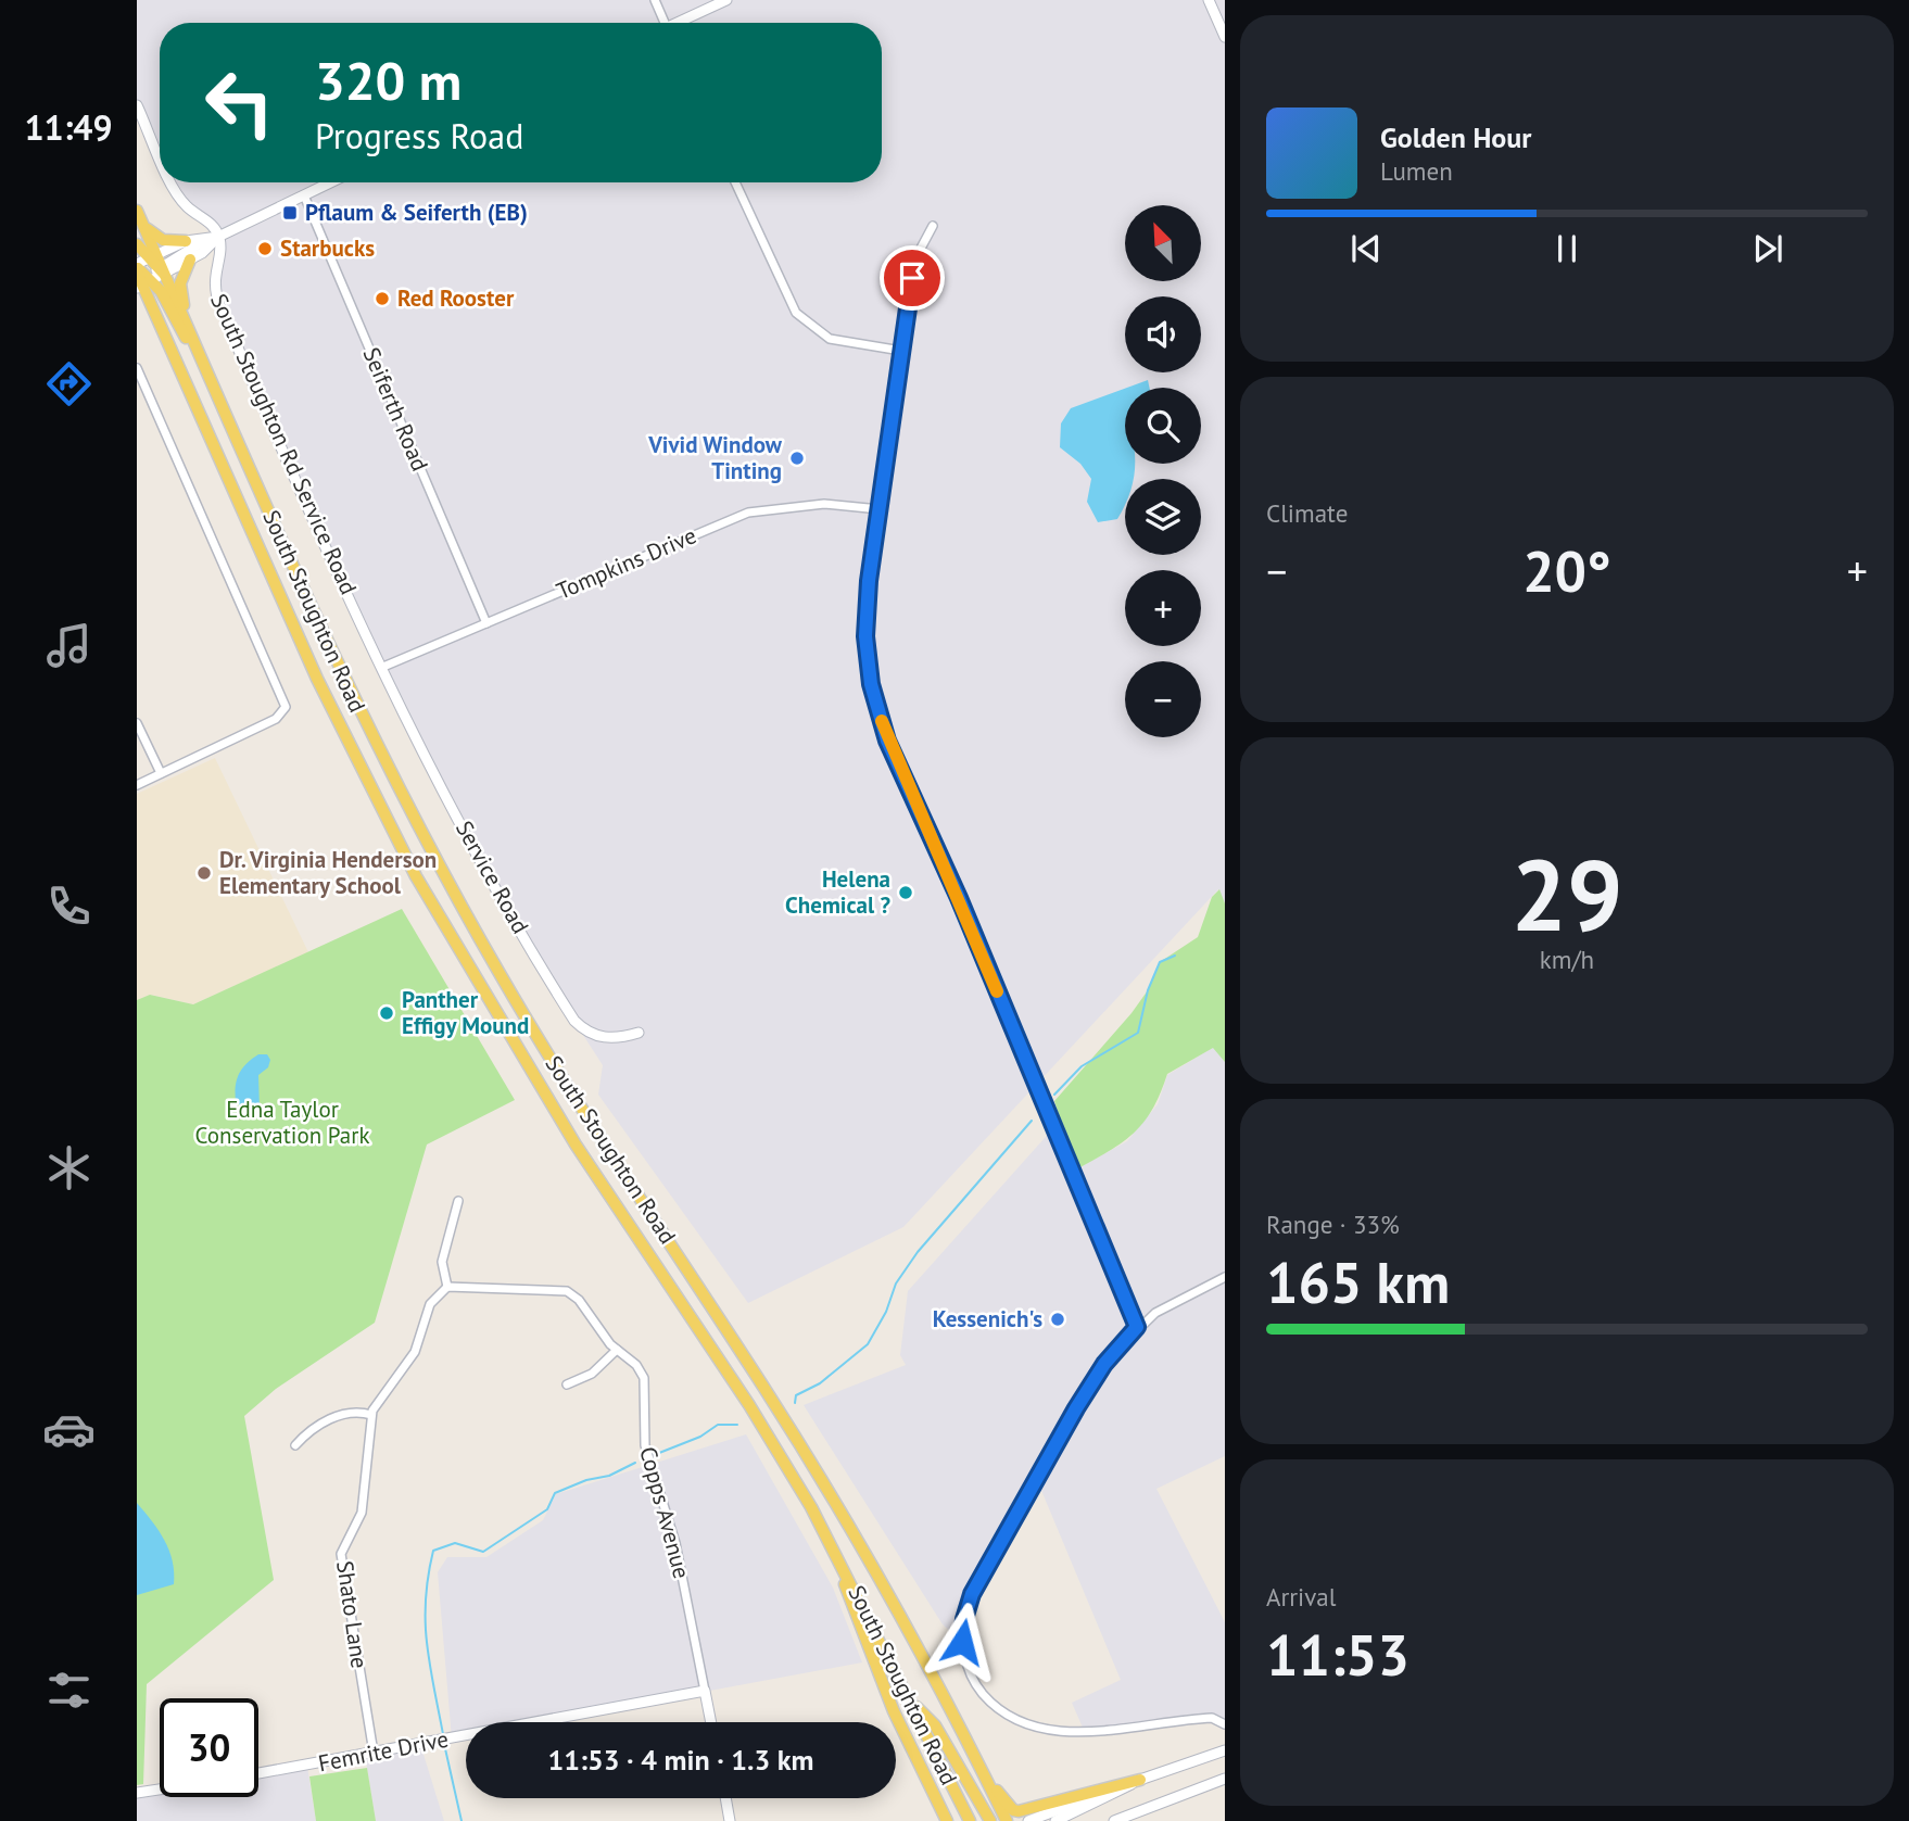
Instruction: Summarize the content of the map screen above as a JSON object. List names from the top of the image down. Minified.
{"streets":{"main road":["South Stoughton Road"],"street":["Seiferth Road","South Stoughton Rd Service Road","Tompkins Drive","Service Road","Copps Avenue","Shato Lane","Femrite Drive"]},"crossings":[["Seiferth Road","Tompkins Drive"],["South Stoughton Rd Service Road","Tompkins Drive"],["South Stoughton Rd Service Road","Service Road"],["Tompkins Drive","Service Road"],["Copps Avenue","Shato Lane"],["Copps Avenue","Femrite Drive"],["Shato Lane","Femrite Drive"]],"parks":["Edna Taylor Conservation Park"],"places":{"transit":["Pflaum & Seiferth (EB)"],"other":["Starbucks","Red Rooster","Vivid Window Tinting","Dr. Virginia Henderson Elementary School","Helena Chemical ?","Panther Effigy Mound","Kessenich's"]},"north":"top left","page":{"tabs":"11:49","turn":["320 m","Progress Road"],"song":["Golden Hour","Lumen"],"map_buttons":["+","−"],"tile":["Climate",["29","km/h"],["Range · 33%","165 km"],["Arrival","11:53"]],"heat":["−","20°","+"],"limit":"30","trip":"11:53 · 4 min · 1.3 km"}}
